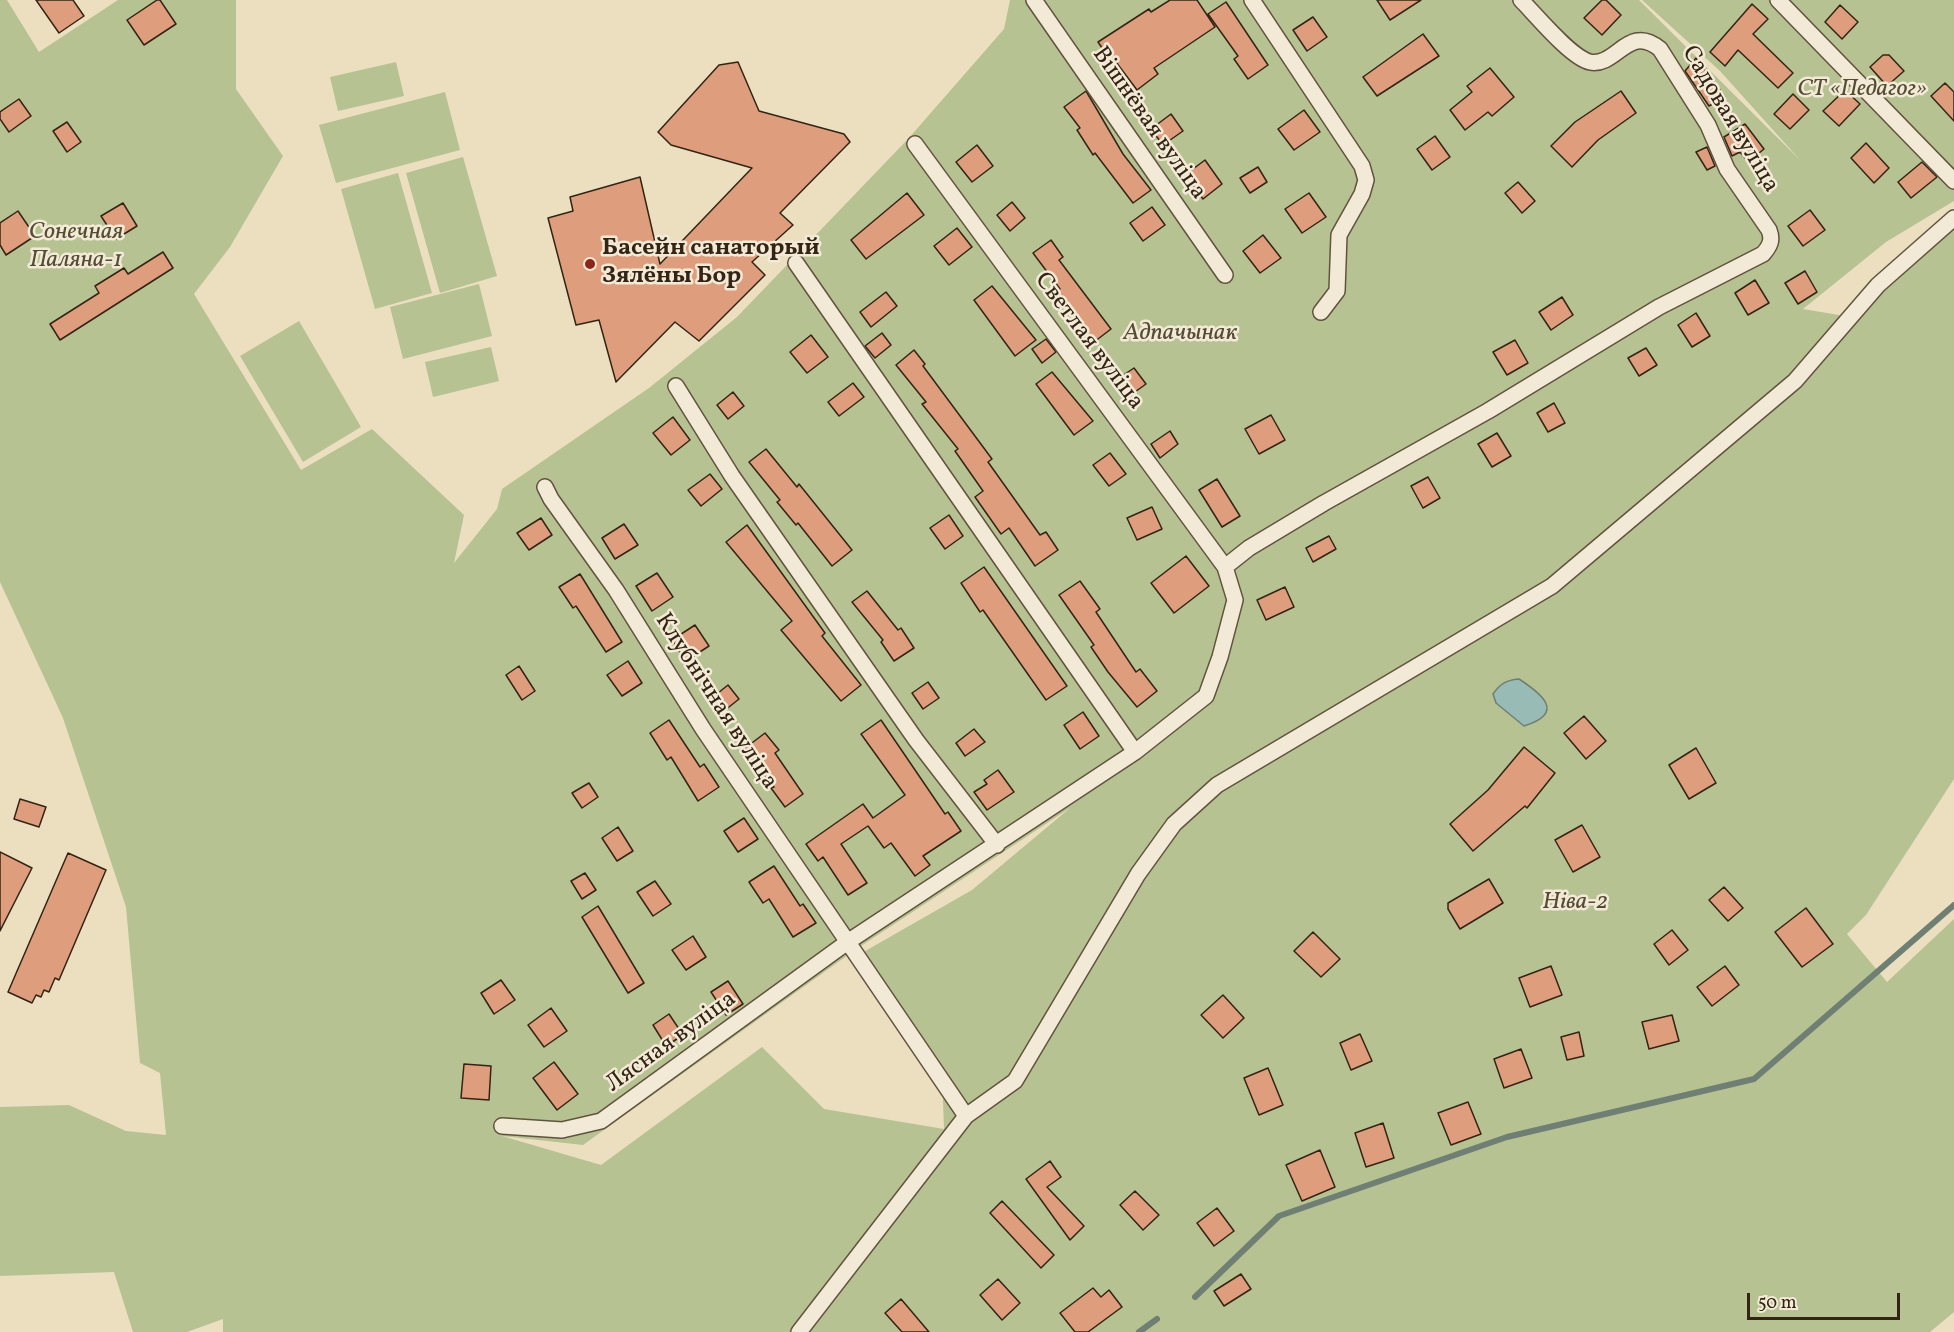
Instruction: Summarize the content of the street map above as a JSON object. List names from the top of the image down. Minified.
{"streets":{"street":["Садовая вуліца","Вішнёвая вуліца","Светлая вуліца","Клубнічная вуліца","Лясная вуліца"]},"crossings":[["Садовая вуліца","Светлая вуліца"],["Светлая вуліца","Лясная вуліца"],["Клубнічная вуліца","Лясная вуліца"]],"parks":["СТ «Педагог»","Сонечная Паляна-1","Адпачынак","Ніва-2"],"places":["Басейн санаторый Зялёны Бор"],"scale_bar":"50 m"}
